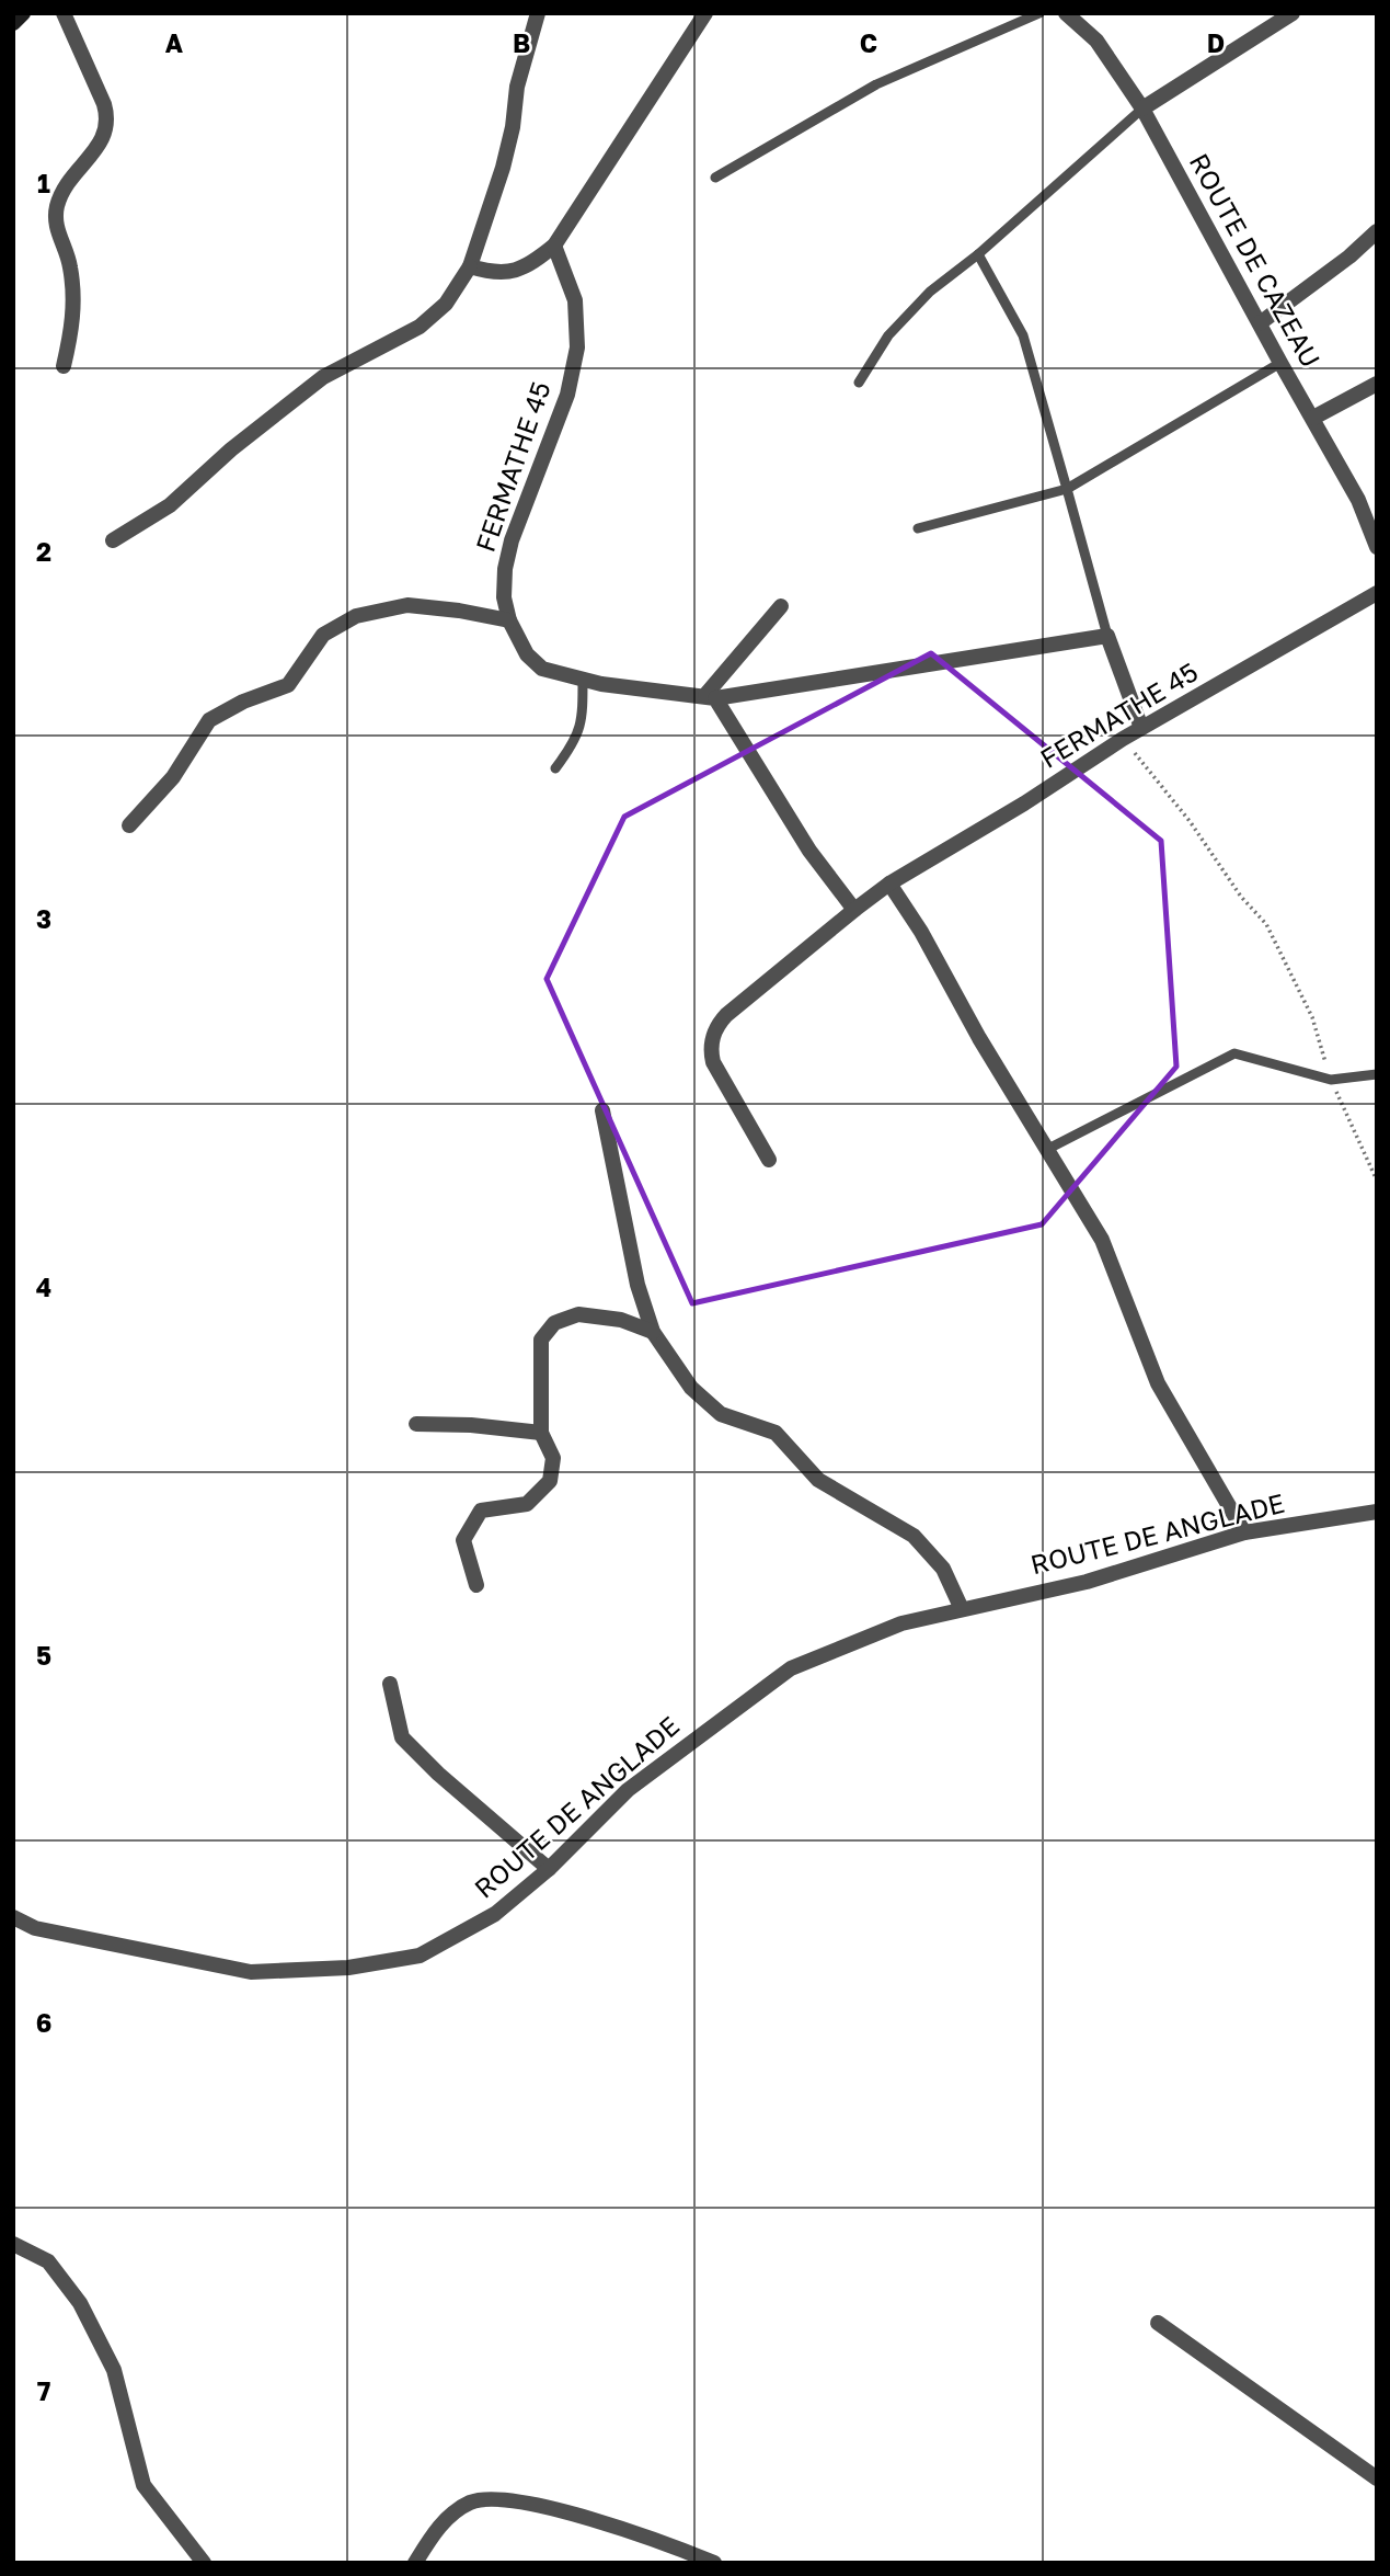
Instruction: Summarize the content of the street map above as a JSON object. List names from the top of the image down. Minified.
{"streets":{"street":["ROUTE DE CAZEAU","FERMATHE 45","ROUTE DE ANGLADE"]},"grid":{"columns":["A","B","C","D"],"rows":["1","2","3","4","5","6","7"]}}
